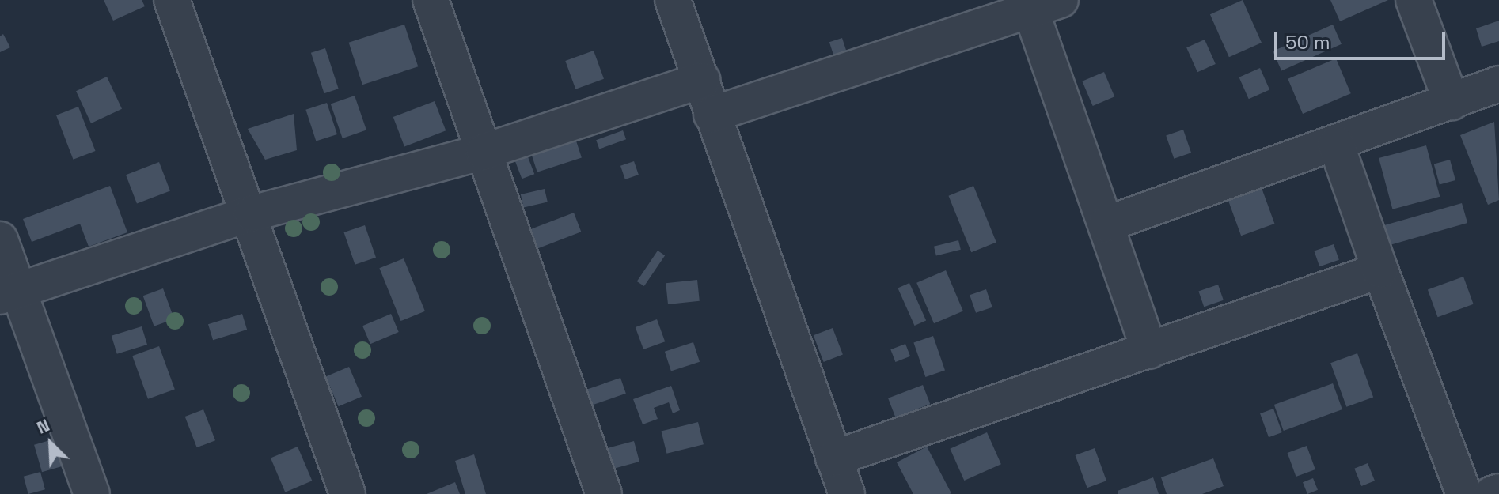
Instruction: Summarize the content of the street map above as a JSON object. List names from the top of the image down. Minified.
{"scale_bar":"50 m","north":"top left"}
